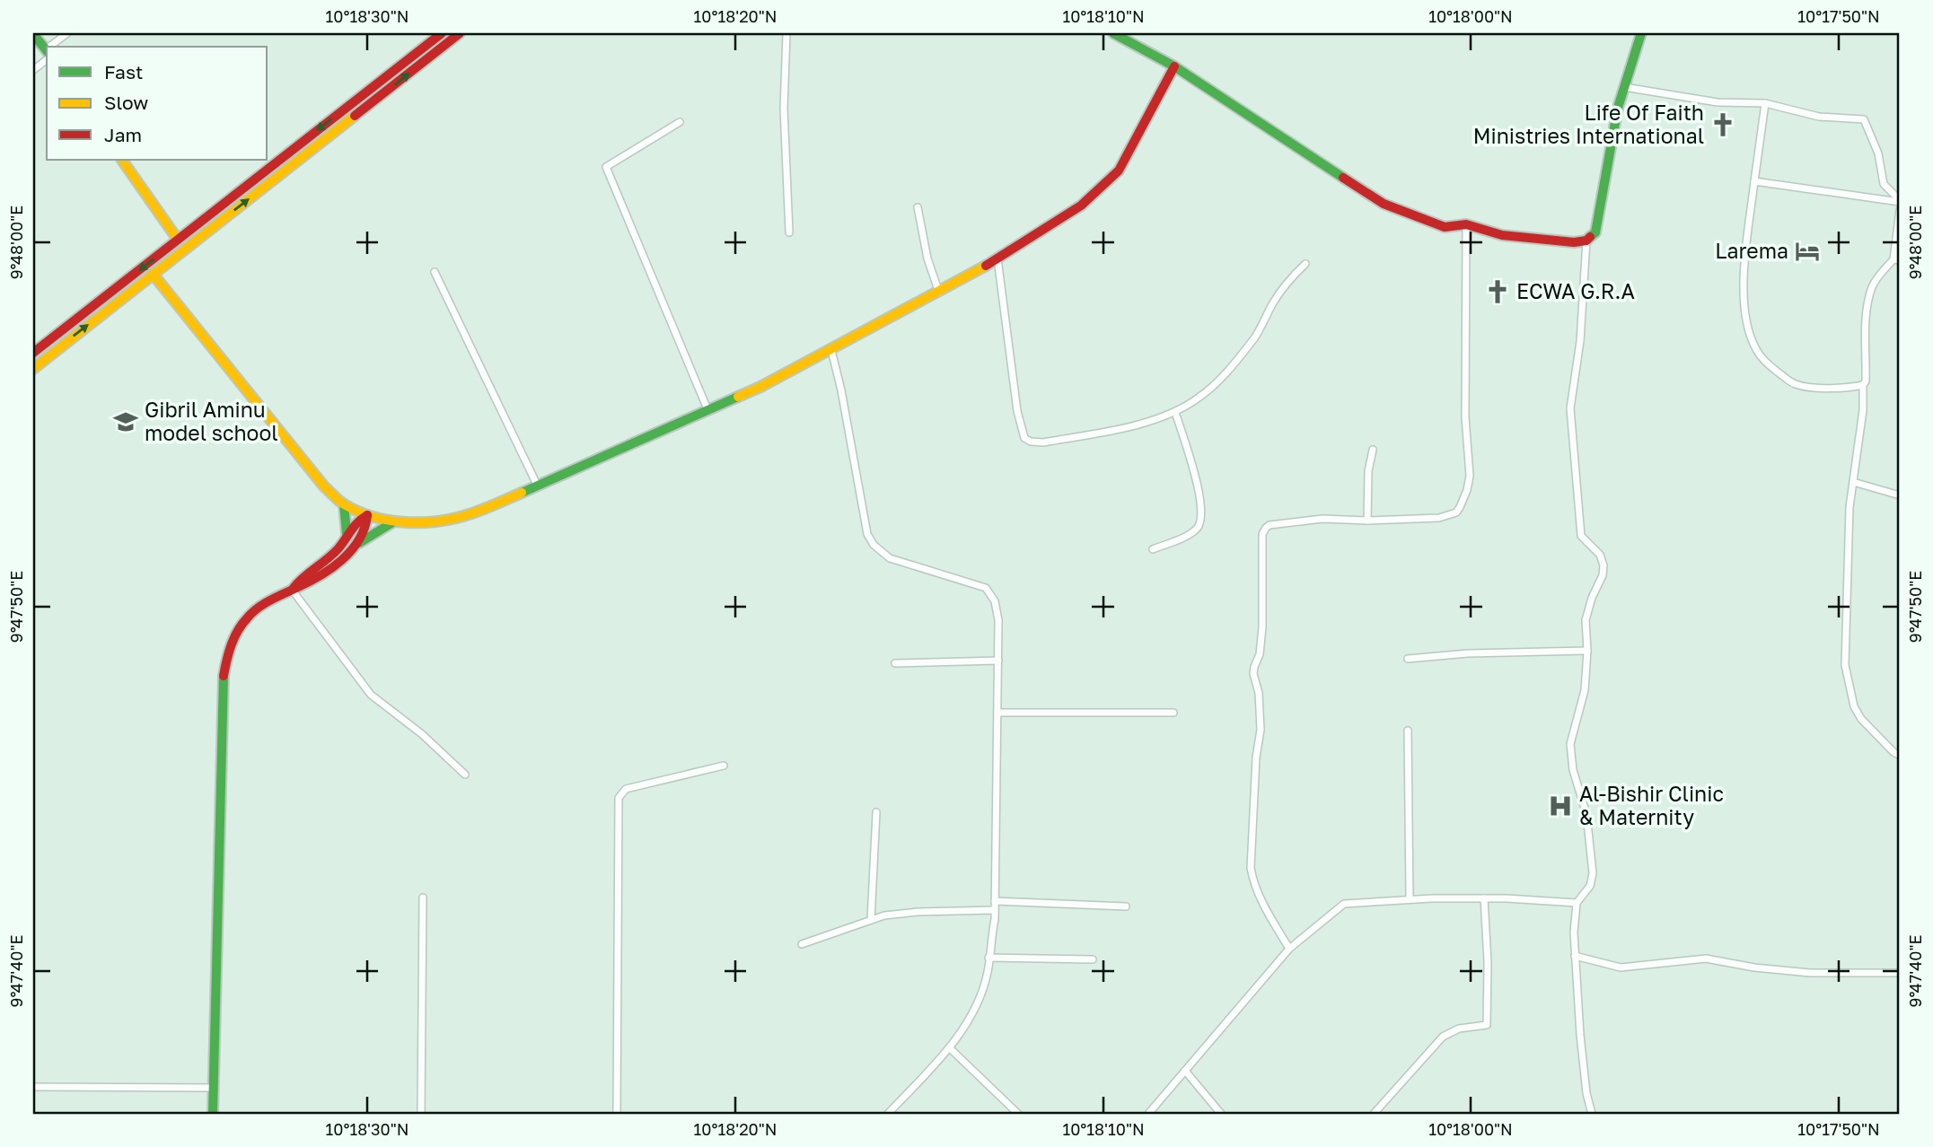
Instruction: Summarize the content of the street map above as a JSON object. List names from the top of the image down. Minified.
{"places":{"church":["Life Of Faith Ministries International","ECWA G.R.A"],"hotel":["Larema"],"school or university":["Gibril Aminu model school"],"hospital":["Al-Bishir Clinic & Maternity"]},"legend":["Fast","Slow","Jam"],"coordinates":["10°18'30\"N","10°18'20\"N","10°18'10\"N","10°18'00\"N","10°17'50\"N","9°48'00\"E","9°47'50\"E","9°47'40\"E"]}
